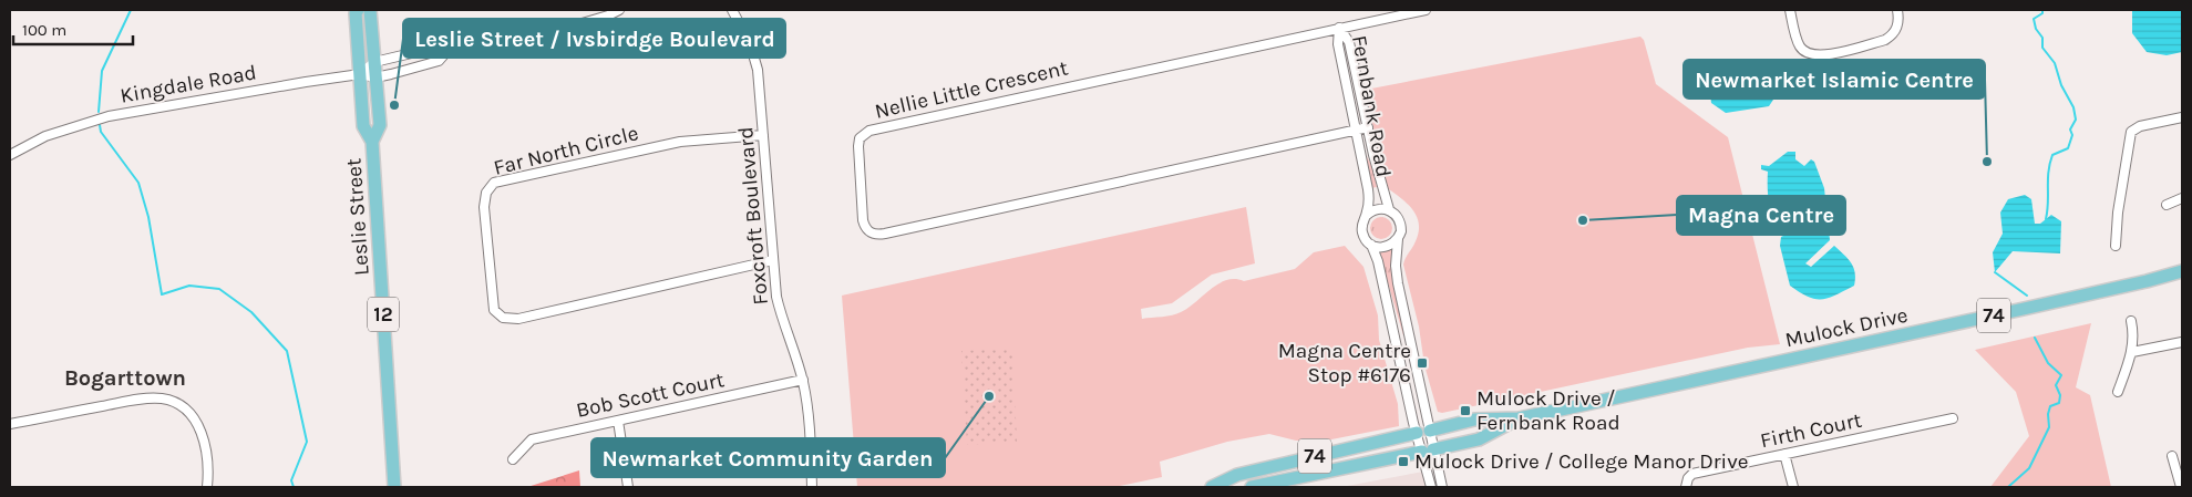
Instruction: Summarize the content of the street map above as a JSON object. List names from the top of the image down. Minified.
{"streets":{"main road":["Leslie Street","12","74","Mulock Drive"],"street":["Kingdale Road","Nellie Little Crescent","Fernbank Road","Far North Circle","Foxcroft Boulevard","Bob Scott Court","Firth Court"]},"crossings":[["Kingdale Road","Leslie Street"],["Nellie Little Crescent","Fernbank Road"],["Far North Circle","Foxcroft Boulevard"],["Foxcroft Boulevard","Bob Scott Court"]],"districts":["Bogarttown"],"places":{"other":["Leslie Street / Ivsbirdge Boulevard","Newmarket Islamic Centre","Magna Centre","Newmarket Community Garden"],"transit":["Magna Centre Stop #6176","Mulock Drive / Fernbank Road","Mulock Drive / College Manor Drive"]},"scale_bar":"100 m"}
